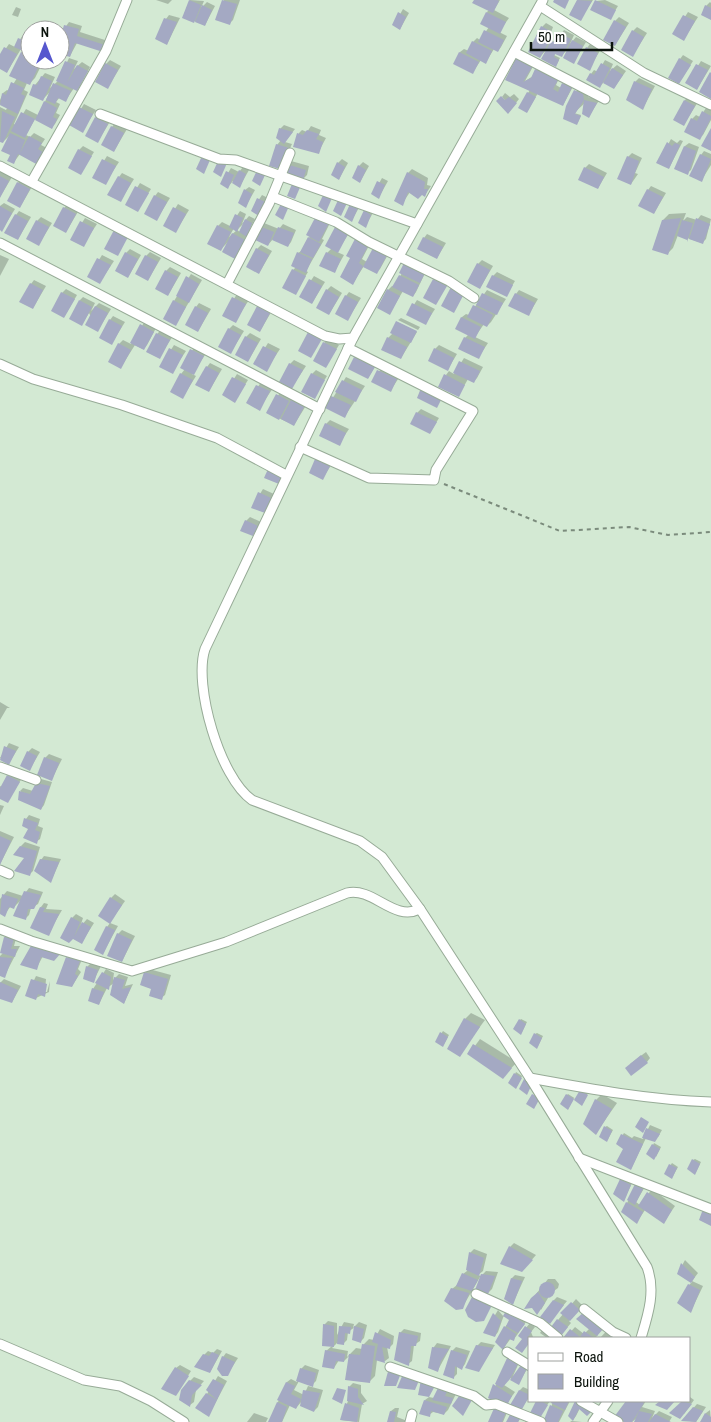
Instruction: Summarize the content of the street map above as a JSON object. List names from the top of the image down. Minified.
{"legend":["Road","Building"],"scale_bar":"50 m","north":"top"}
